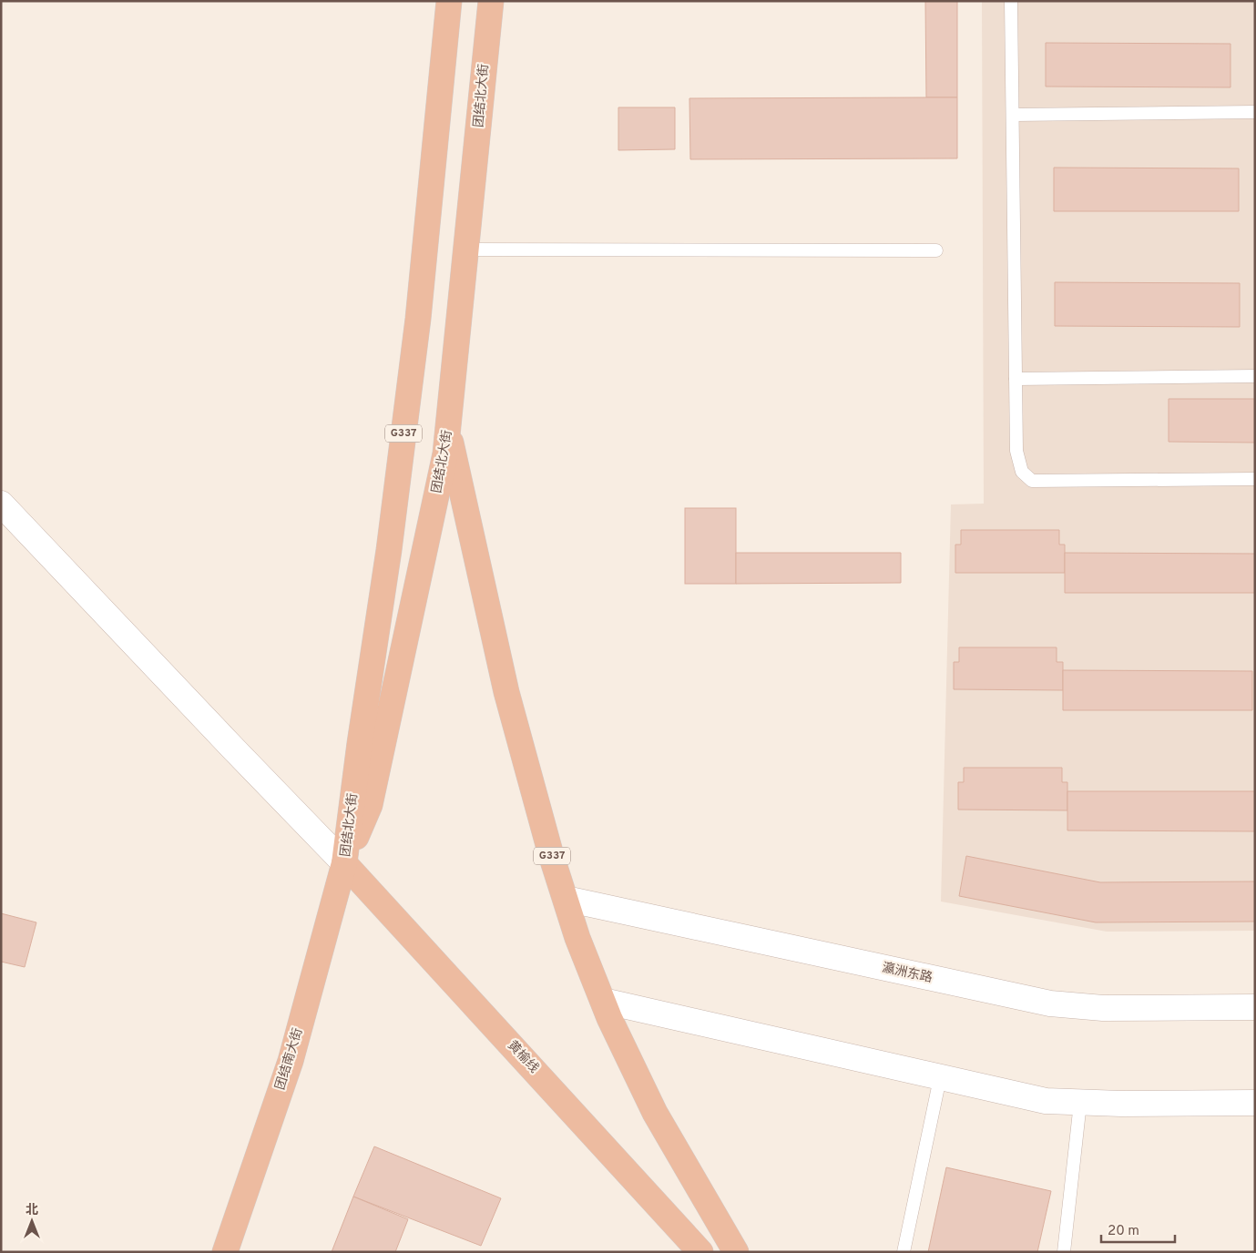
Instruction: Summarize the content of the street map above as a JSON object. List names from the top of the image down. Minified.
{"streets":{"highway":["团结北大街","G337","黄榆线","团结南大街"],"street":["瀛洲东路"]},"crossings":[["团结北大街","G337"],["团结北大街","黄榆线"],["团结北大街","团结南大街"],["G337","瀛洲东路"],["黄榆线","团结南大街"]],"scale_bar":"20 m","north":"top"}
